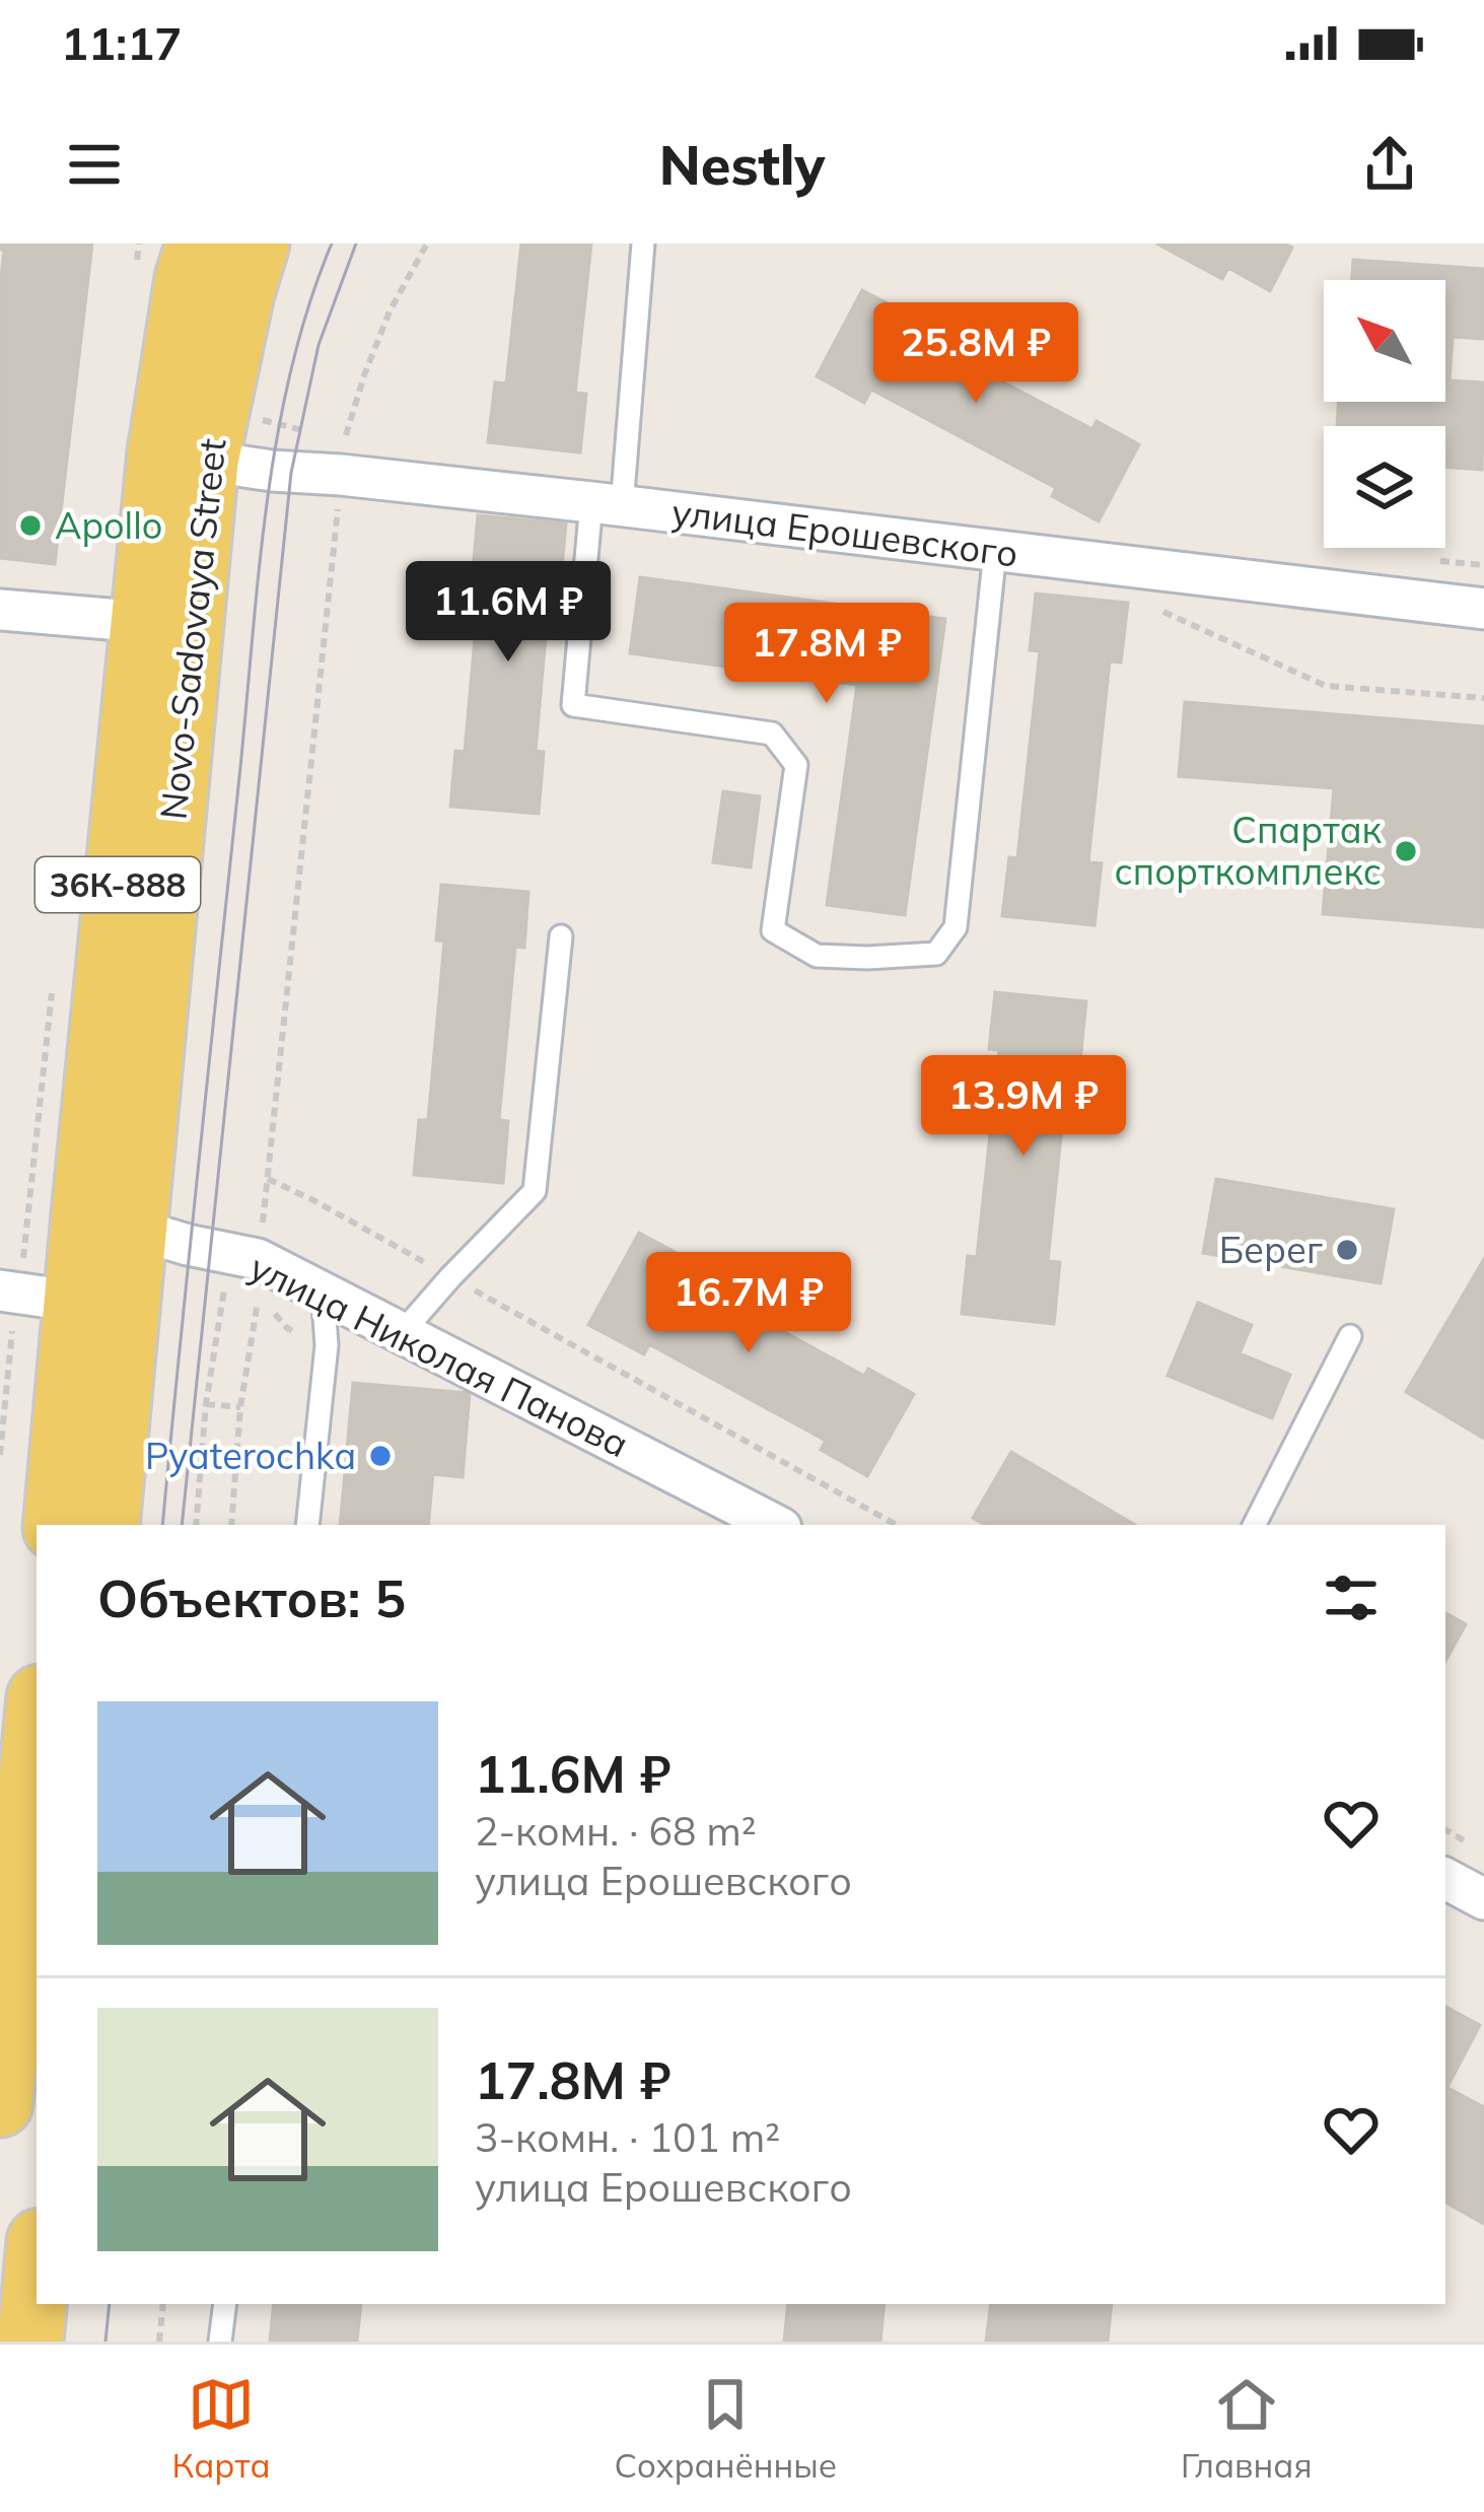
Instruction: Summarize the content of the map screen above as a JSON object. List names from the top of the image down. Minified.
{"streets":{"main road":["Novo-Sadovaya Street","36К-888"],"street":["улица Ерошевского","улица Николая Панова"]},"crossings":[["улица Ерошевского","Novo-Sadovaya Street"],["Novo-Sadovaya Street","улица Николая Панова"]],"places":["Apollo","Спартак спорткомплекс","Берег","Pyaterochka"],"north":"top left","page":{"status":"11:17","header":"Nestly","price":["25.8M ₽","11.6M ₽","17.8M ₽","13.9M ₽","16.7M ₽"],"heading":"Объектов: 5","list":[{"name":"11.6M ₽","note":"2-комн. · 68 m² · улица Ерошевского"},{"name":"17.8M ₽","note":"3-комн. · 101 m² · улица Ерошевского"}],"tabs":["Карта","Сохранённые","Главная"]}}
